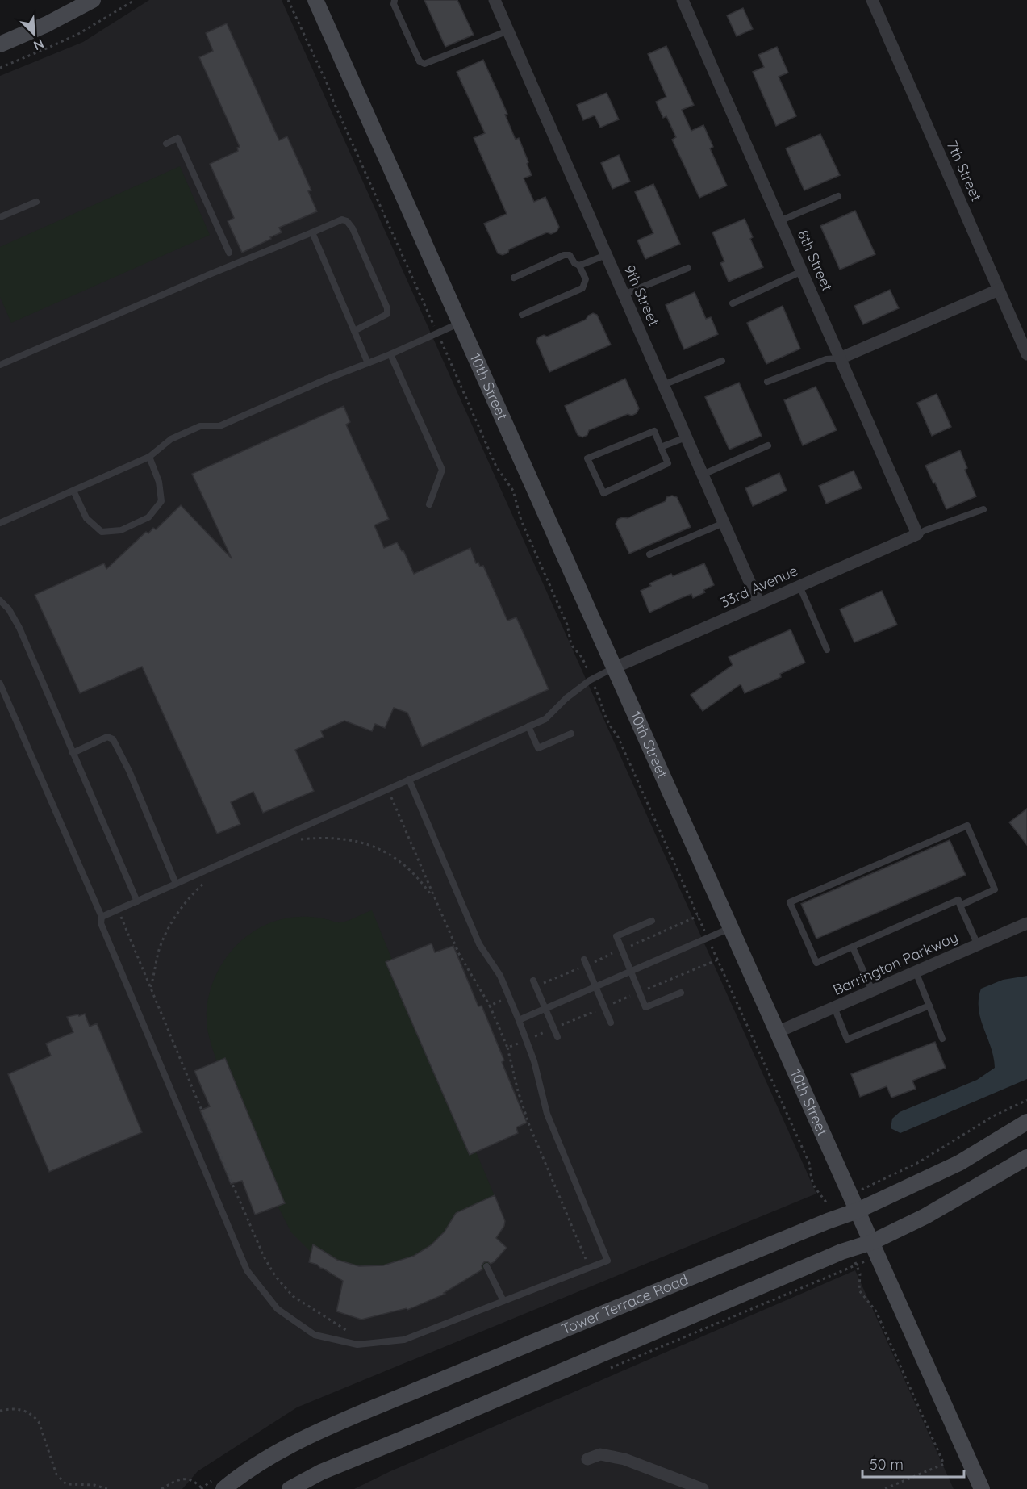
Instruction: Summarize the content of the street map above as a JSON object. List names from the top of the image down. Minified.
{"streets":{"street":["7th Street","8th Street","9th Street","10th Street","33rd Avenue","Barrington Parkway","Tower Terrace Road"]},"crossings":[["8th Street","33rd Avenue"],["9th Street","33rd Avenue"],["10th Street","33rd Avenue"],["10th Street","Barrington Parkway"],["10th Street","Tower Terrace Road"]],"scale_bar":"50 m","north":"bottom right"}
